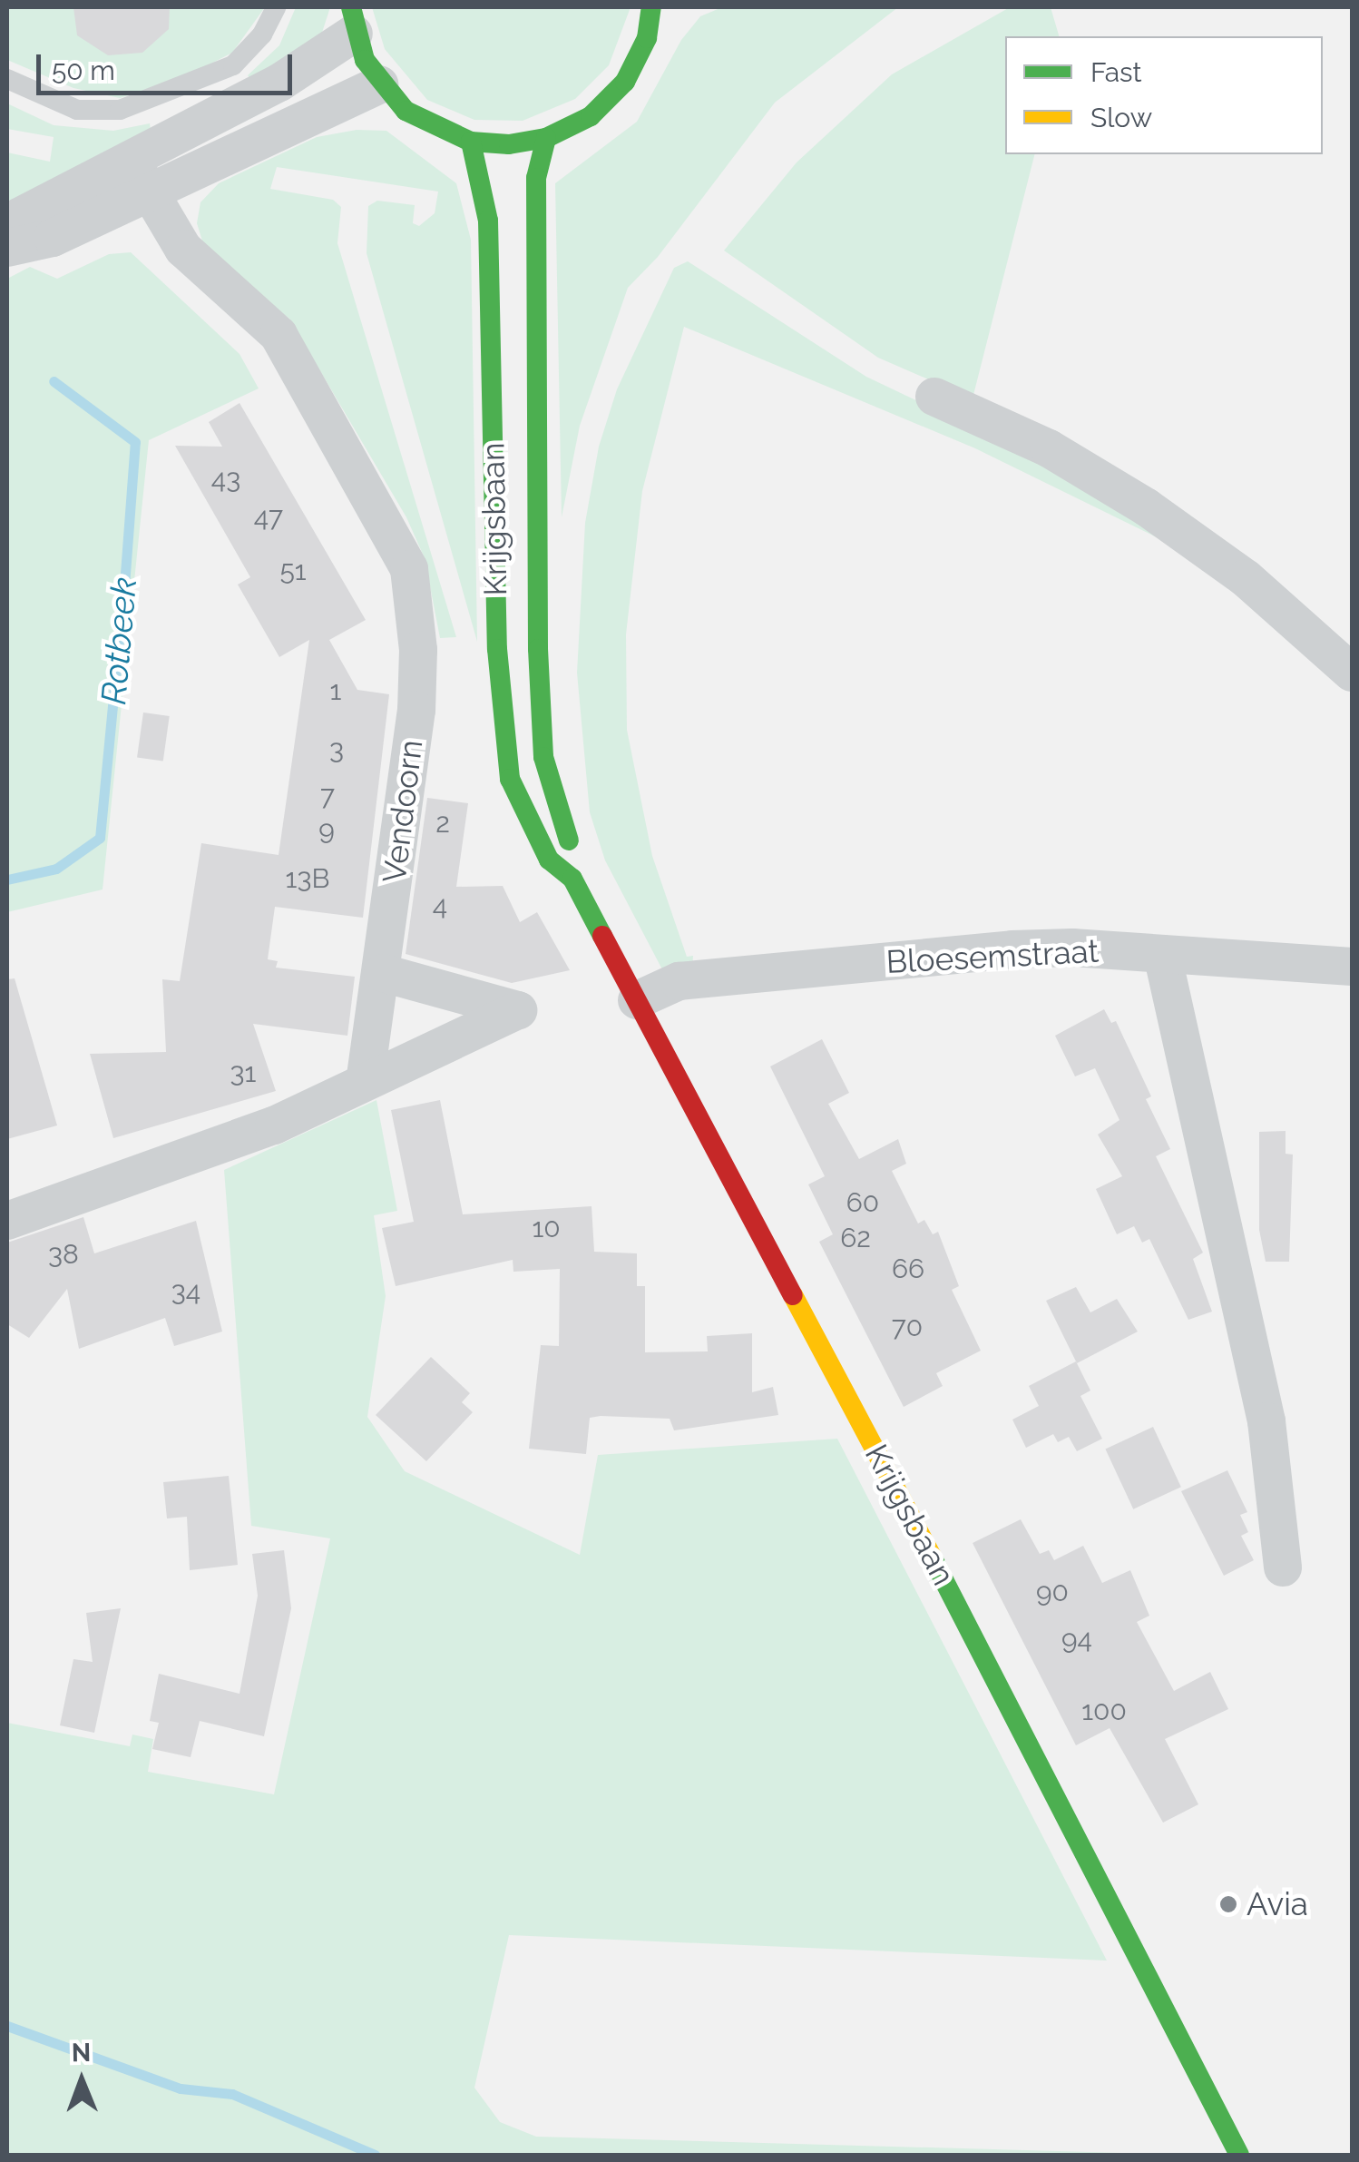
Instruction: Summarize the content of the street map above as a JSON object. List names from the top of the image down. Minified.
{"streets":{"main road":["Krijgsbaan"],"street":["Vendoorn","Bloesemstraat"]},"crossings":[["Krijgsbaan","Bloesemstraat"]],"water":["Rotbeek"],"places":["Avia"],"house_numbers":["43","47","51","1","3","7","2","9","13B","4","31","60","10","62","38","66","34","70","90","94","100"],"legend":["Fast","Slow"],"scale_bar":"50 m","north":"top"}
